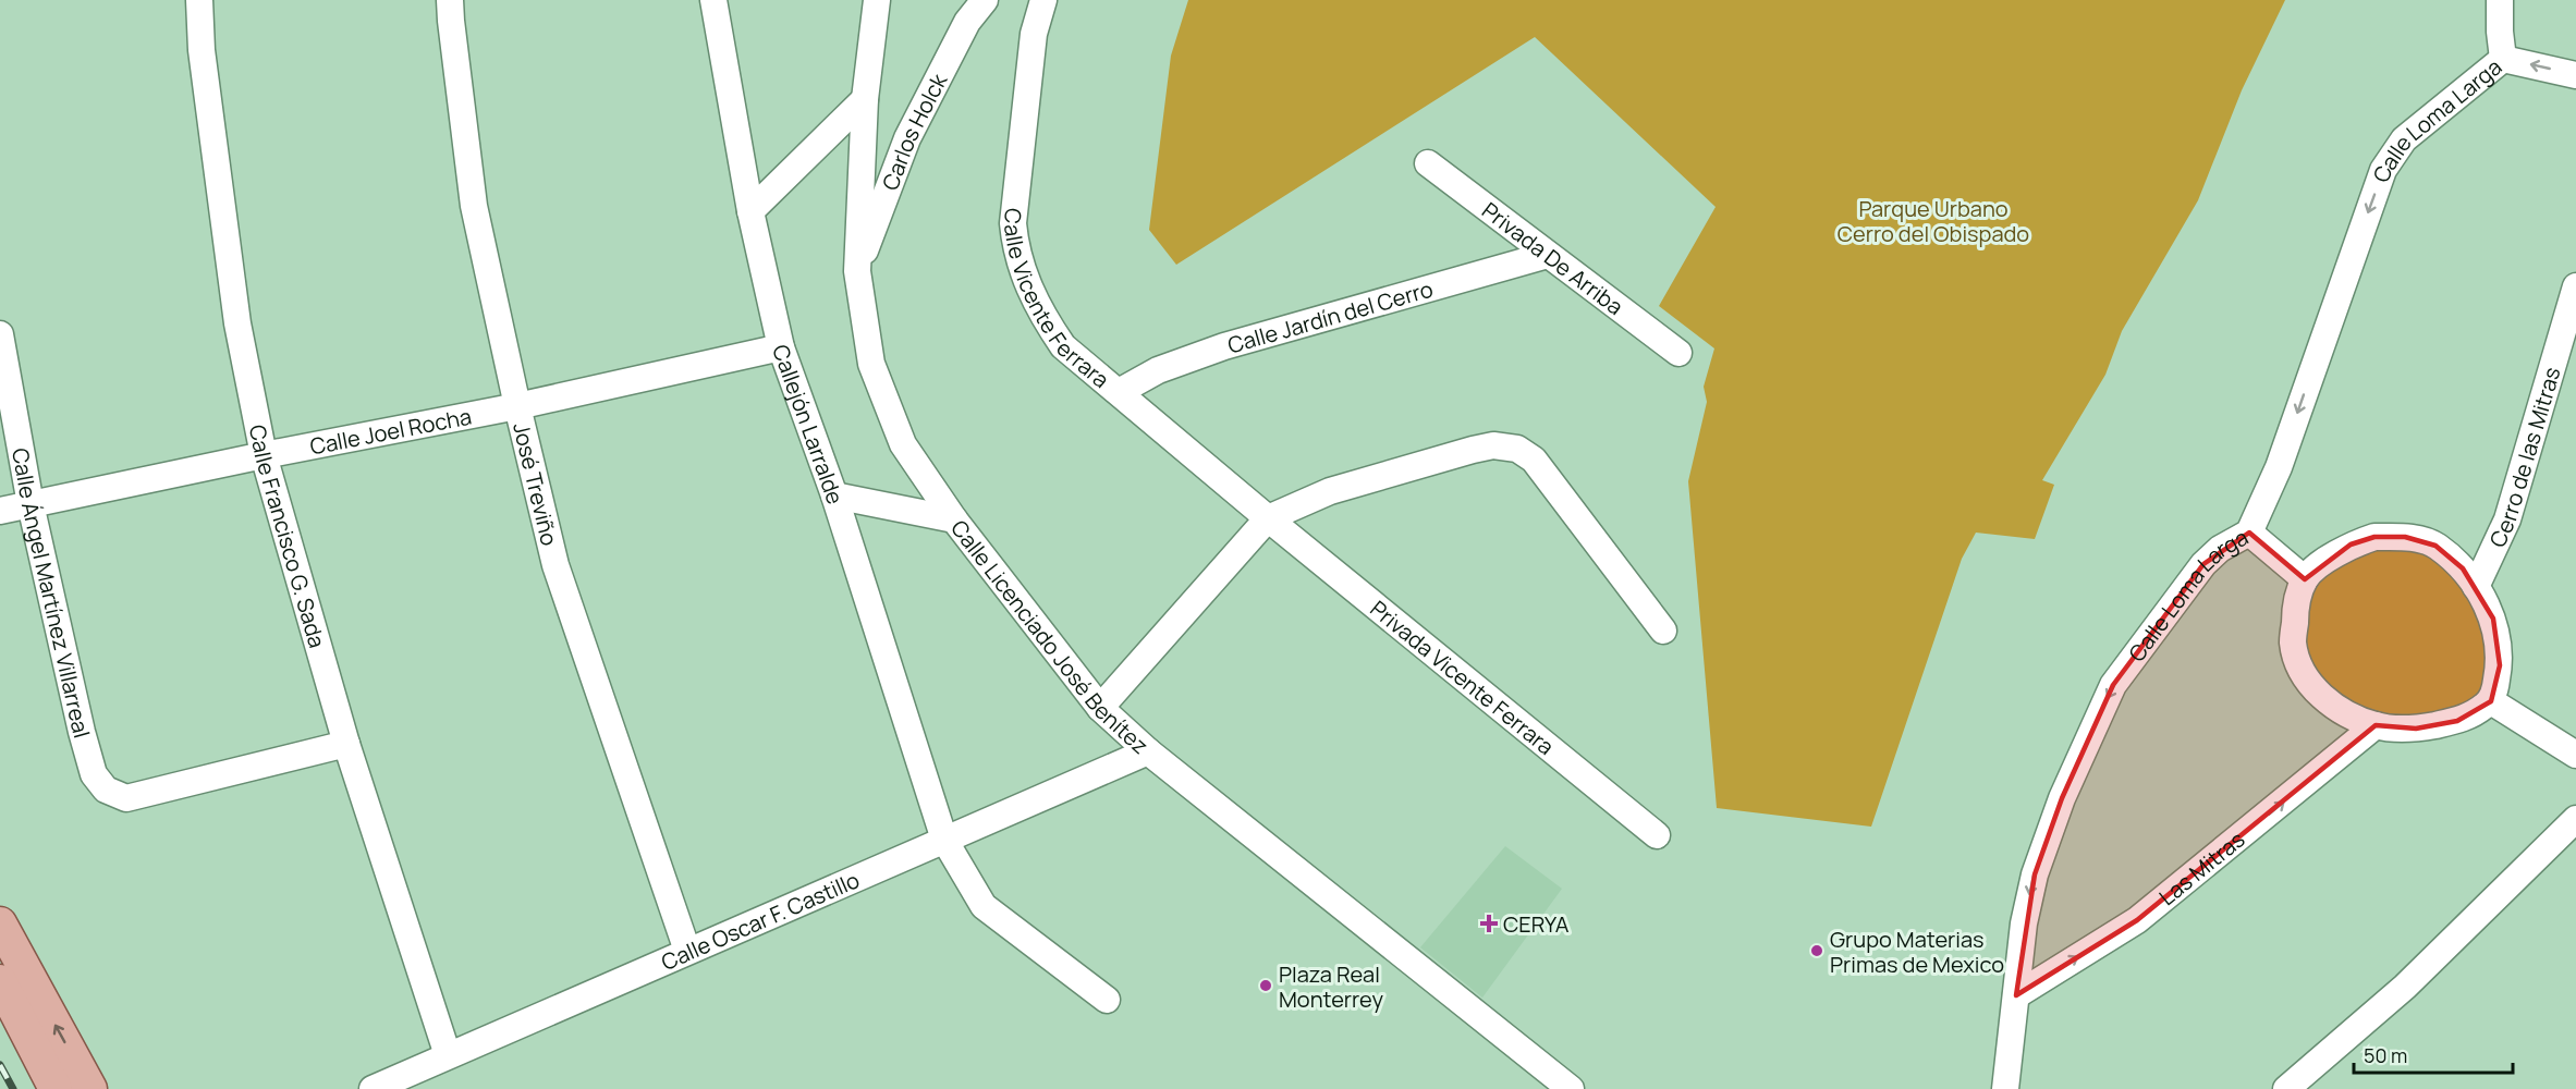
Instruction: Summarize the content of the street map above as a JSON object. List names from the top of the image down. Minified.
{"streets":{"street":["Calle Loma Larga","Carlos Holck","Privada De Arriba","Calle Vicente Ferrara","Calle Jardín del Cerro","Callejón Larralde","Calle Joel Rocha","Cerro de las Mitras","José Treviño","Calle Francisco G. Sada","Calle Ángel Martínez Villarreal","Calle Licenciado José Benítez","Privada Vicente Ferrara","Las Mitras","Calle Oscar F. Castillo"]},"crossings":[["Calle Loma Larga","Las Mitras"],["Carlos Holck","Calle Licenciado José Benítez"],["Privada De Arriba","Calle Jardín del Cerro"],["Calle Vicente Ferrara","Calle Jardín del Cerro"],["Calle Vicente Ferrara","Privada Vicente Ferrara"],["Callejón Larralde","Calle Joel Rocha"],["Callejón Larralde","Calle Oscar F. Castillo"],["Calle Joel Rocha","José Treviño"],["Calle Joel Rocha","Calle Francisco G. Sada"],["Calle Joel Rocha","Calle Ángel Martínez Villarreal"],["Cerro de las Mitras","Las Mitras"],["José Treviño","Calle Oscar F. Castillo"],["Calle Francisco G. Sada","Calle Ángel Martínez Villarreal"],["Calle Francisco G. Sada","Calle Oscar F. Castillo"],["Calle Licenciado José Benítez","Calle Oscar F. Castillo"]],"one_way":["Calle Loma Larga"],"parks":["Parque Urbano Cerro del Obispado"],"places":{"health":["CERYA"],"other":["Grupo Materias Primas de Mexico","Plaza Real Monterrey"]},"scale_bar":"50 m"}
